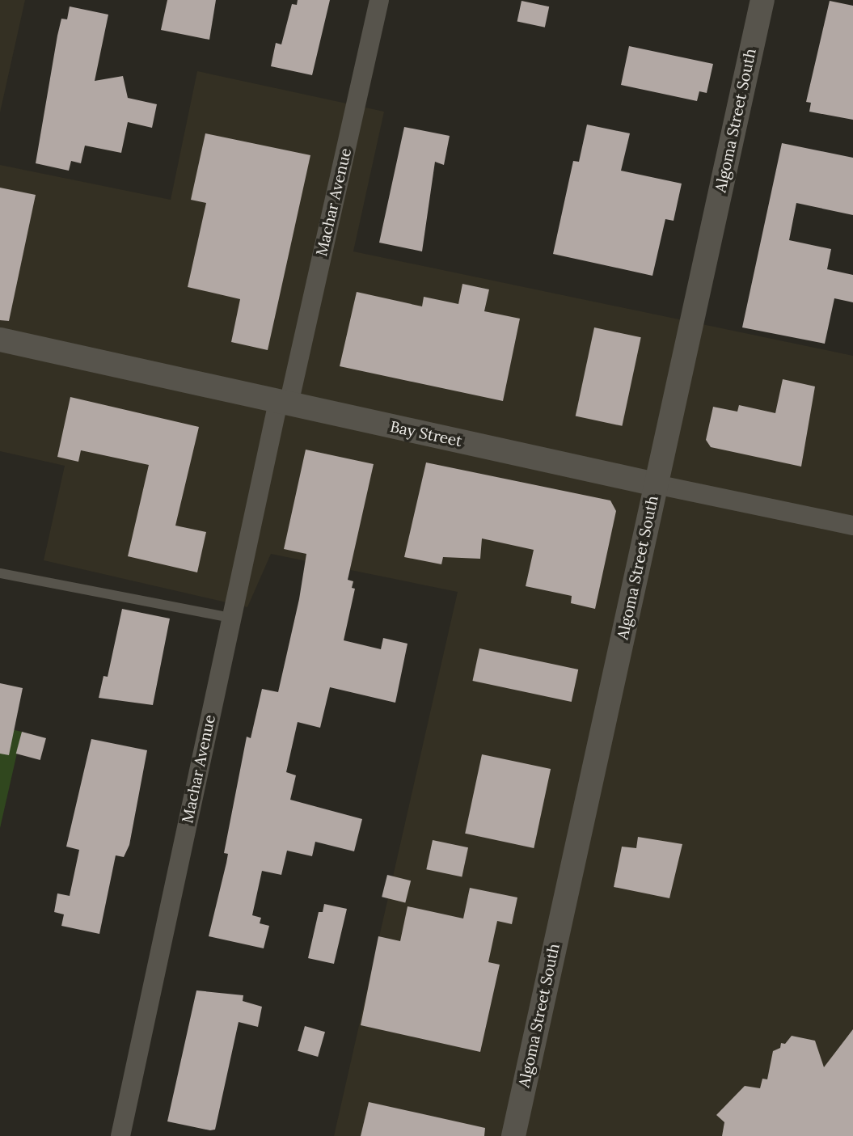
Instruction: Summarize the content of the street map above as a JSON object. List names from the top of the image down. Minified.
{"streets":{"street":["Algoma Street South","Machar Avenue","Bay Street"]},"crossings":[["Algoma Street South","Bay Street"],["Machar Avenue","Bay Street"]]}
